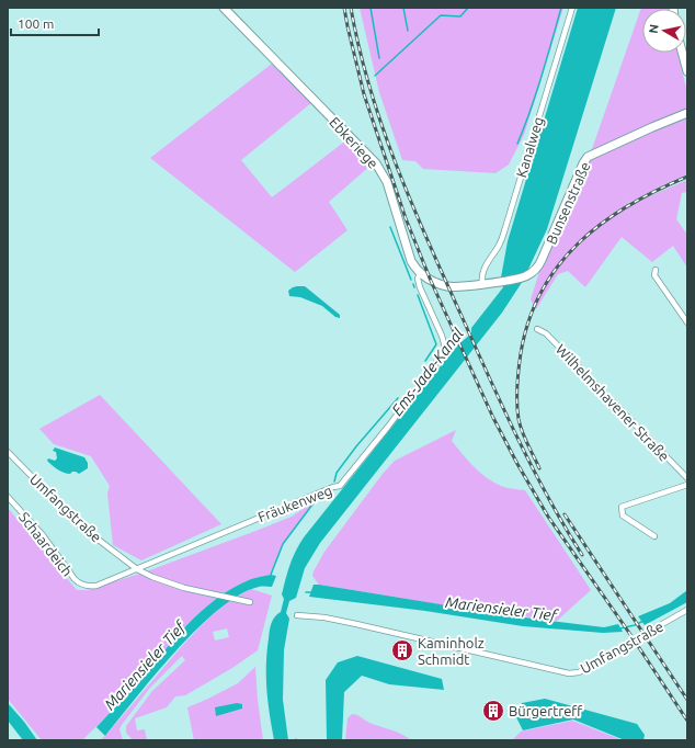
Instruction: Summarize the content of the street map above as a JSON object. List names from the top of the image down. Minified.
{"streets":{"street":["Ebkeriege","Kanalweg","Bunsenstraße","Wilhelmshavener Straße","Fräukenweg","Umfangstraße","Schaardeich"]},"crossings":[["Ebkeriege","Fräukenweg"],["Kanalweg","Bunsenstraße"],["Fräukenweg","Umfangstraße"],["Fräukenweg","Schaardeich"],["Umfangstraße","Schaardeich"]],"water":["Ems-Jade-Kanal","Mariensieler Tief"],"places":{"building":["Kaminholz Schmidt","Bürgertreff"]},"scale_bar":"100 m","north":"left"}
